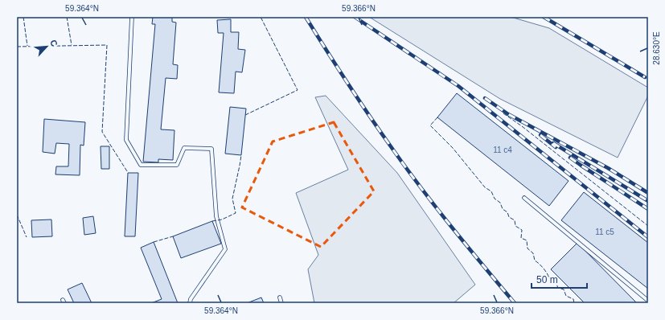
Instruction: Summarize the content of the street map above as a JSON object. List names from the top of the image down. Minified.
{"house_numbers":["11 с4","11 с5"],"scale_bar":"50 m","north":"top right","coordinates":["59.364°N","59.366°N","28.630°E"]}
